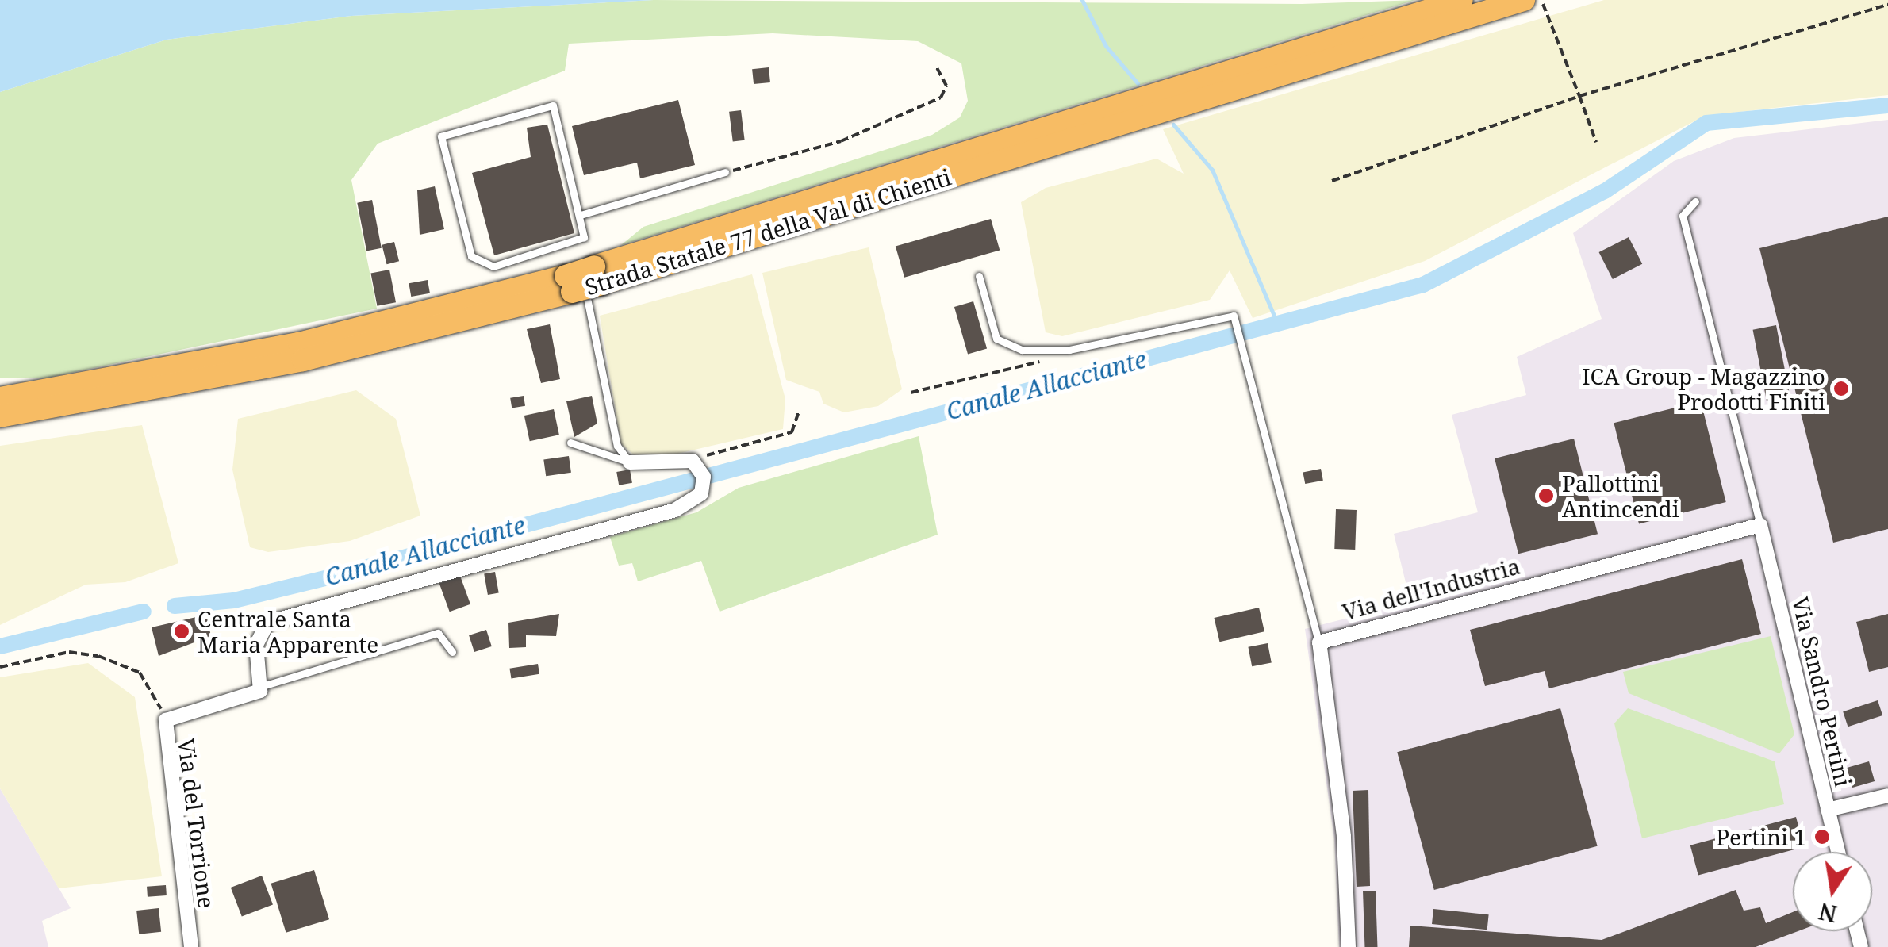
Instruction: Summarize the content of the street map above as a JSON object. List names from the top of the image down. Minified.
{"streets":{"highway":["Strada Statale 77 della Val di Chienti"],"street":["Via dell'Industria","Via Sandro Pertini","Via del Torrione"]},"crossings":[["Via dell'Industria","Via Sandro Pertini"]],"water":["Canale Allacciante"],"places":["ICA Group - Magazzino Prodotti Finiti","Pallottini Antincendi","Centrale Santa Maria Apparente","Pertini 1"],"north":"bottom"}
